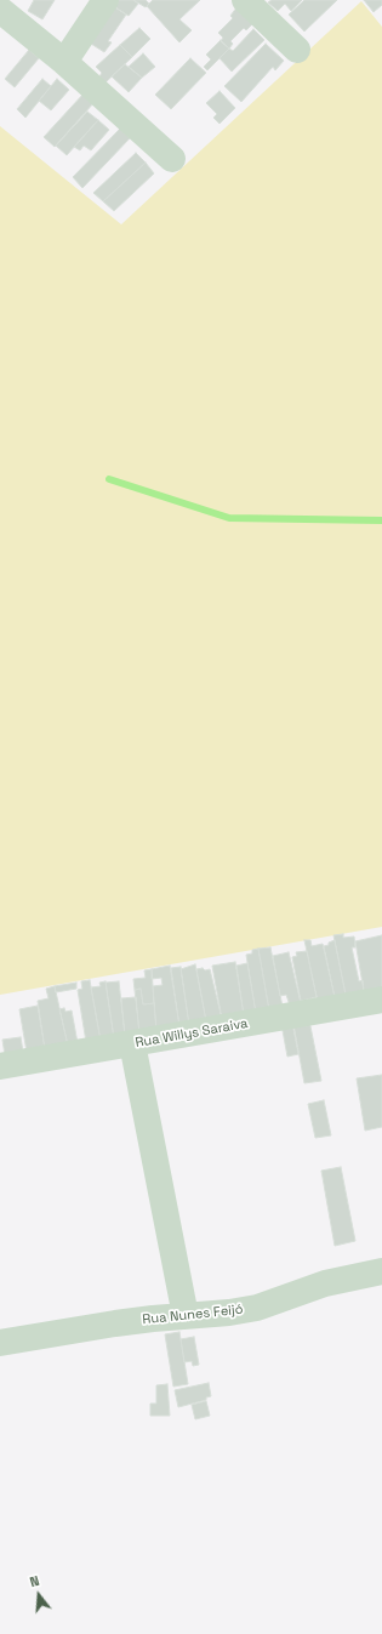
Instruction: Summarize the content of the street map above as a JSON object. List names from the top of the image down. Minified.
{"streets":{"street":["Rua Willys Saraiva","Rua Nunes Feijó"]},"north":"top"}
